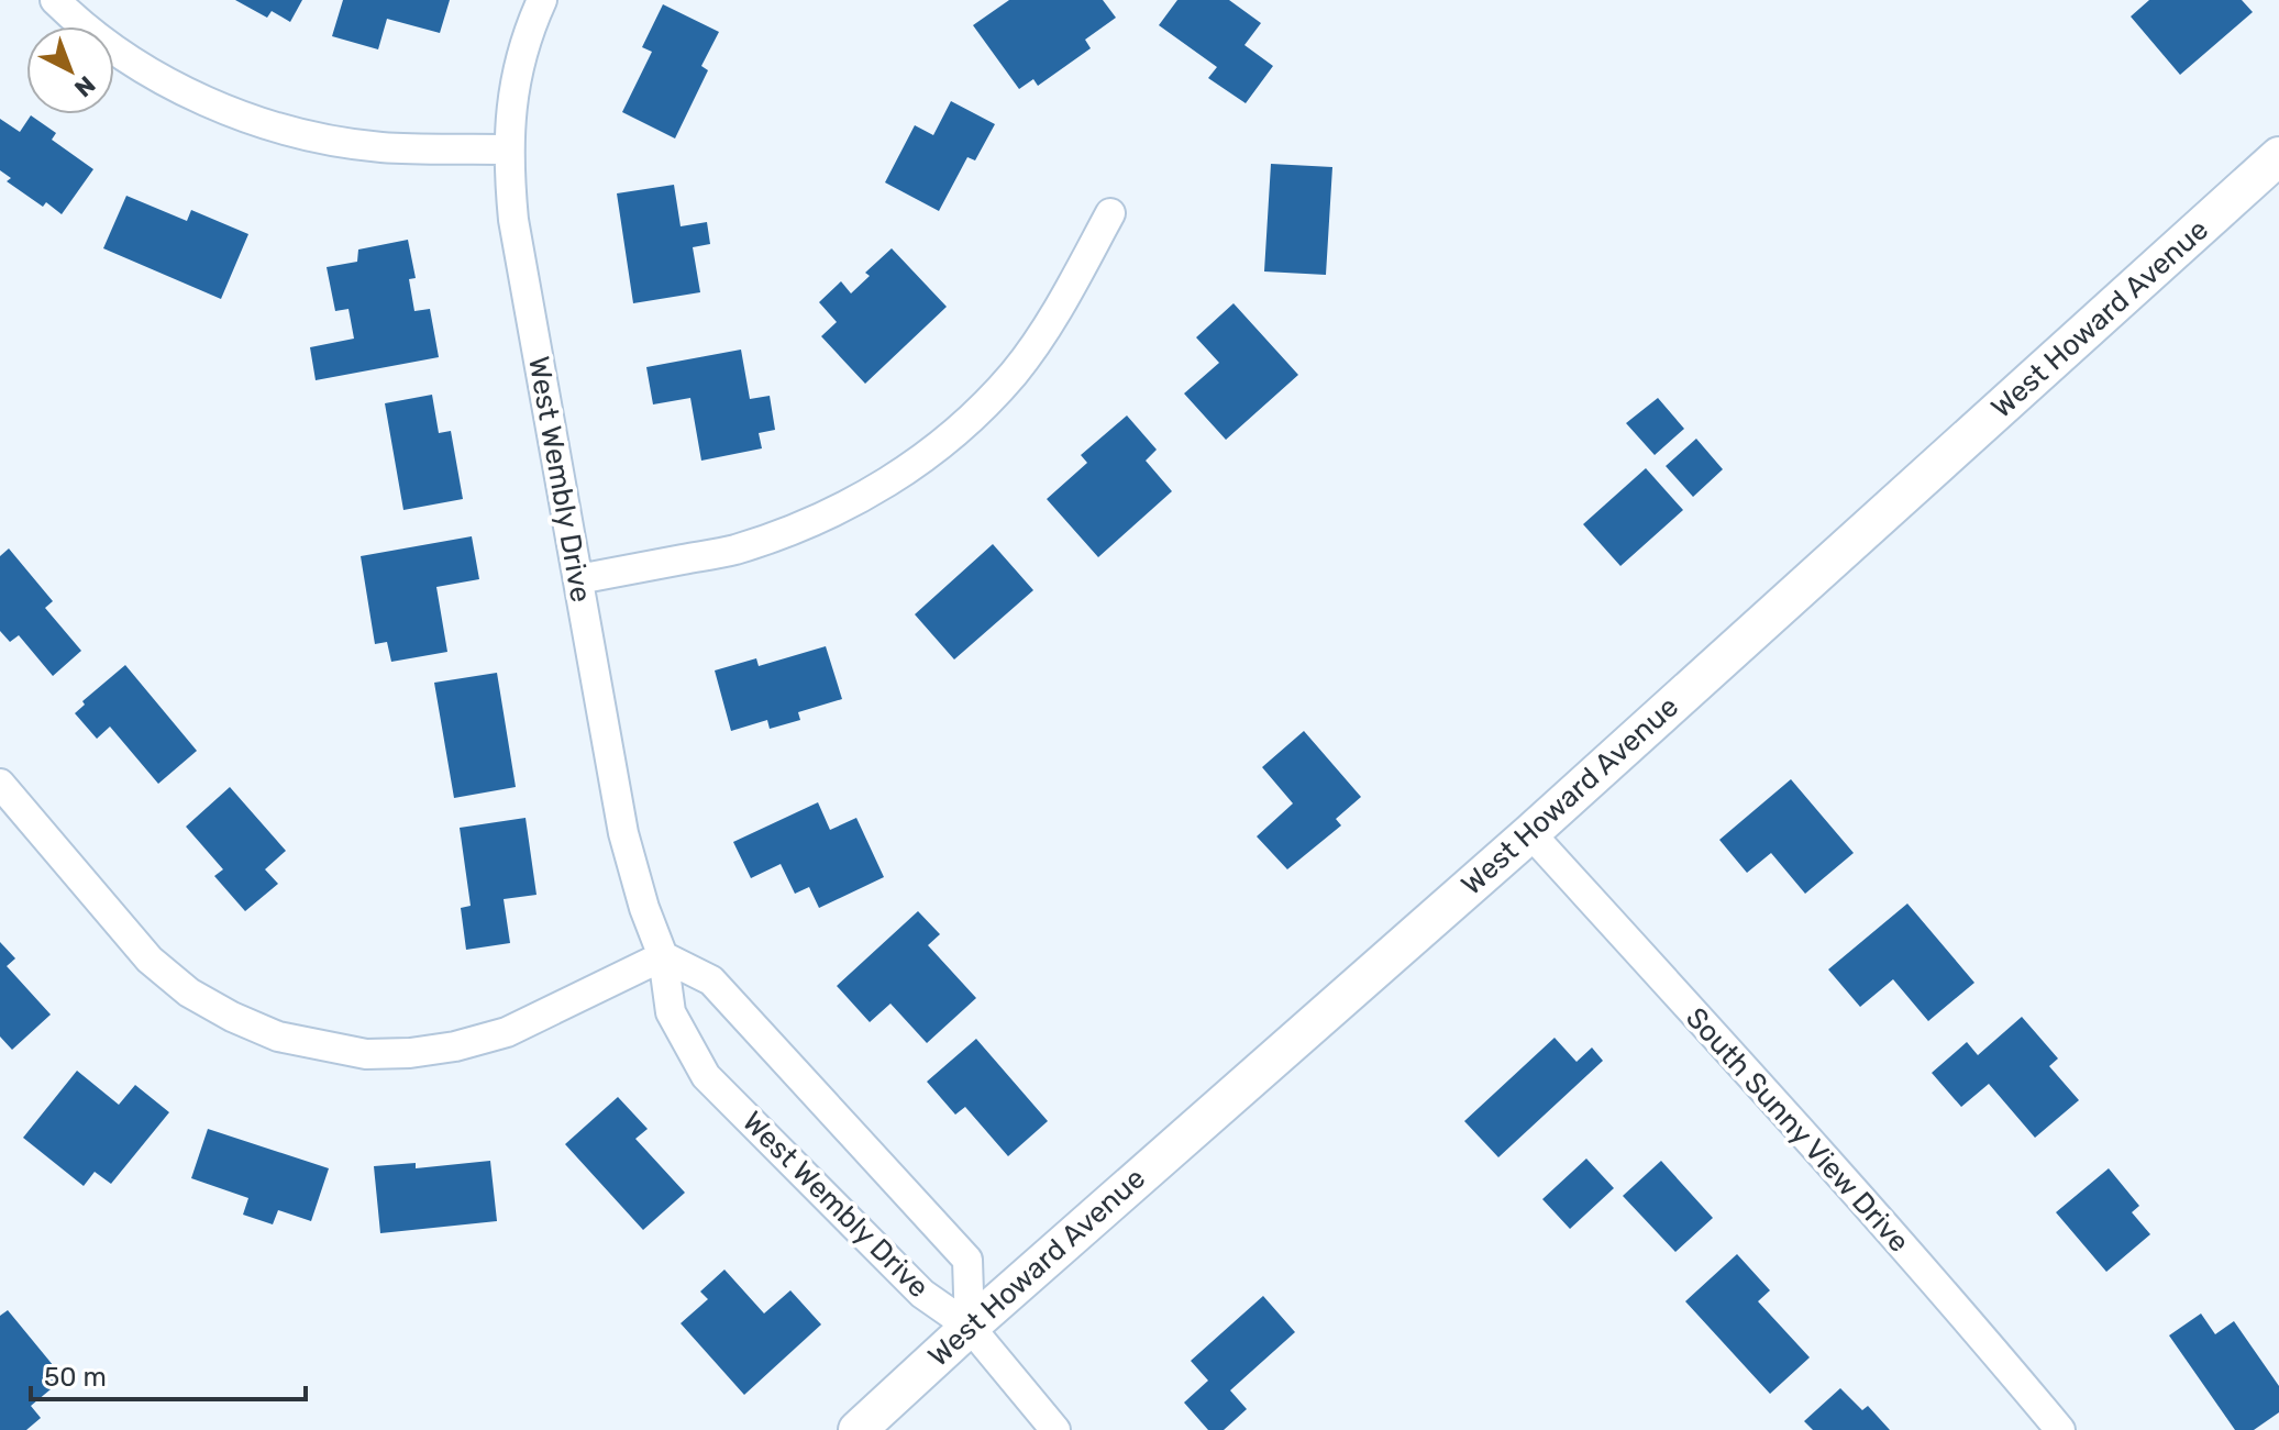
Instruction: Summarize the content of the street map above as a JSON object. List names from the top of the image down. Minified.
{"streets":{"street":["West Howard Avenue","West Wembly Drive","South Sunny View Drive"]},"crossings":[["West Howard Avenue","West Wembly Drive"],["West Howard Avenue","South Sunny View Drive"]],"scale_bar":"50 m","north":"bottom right"}
